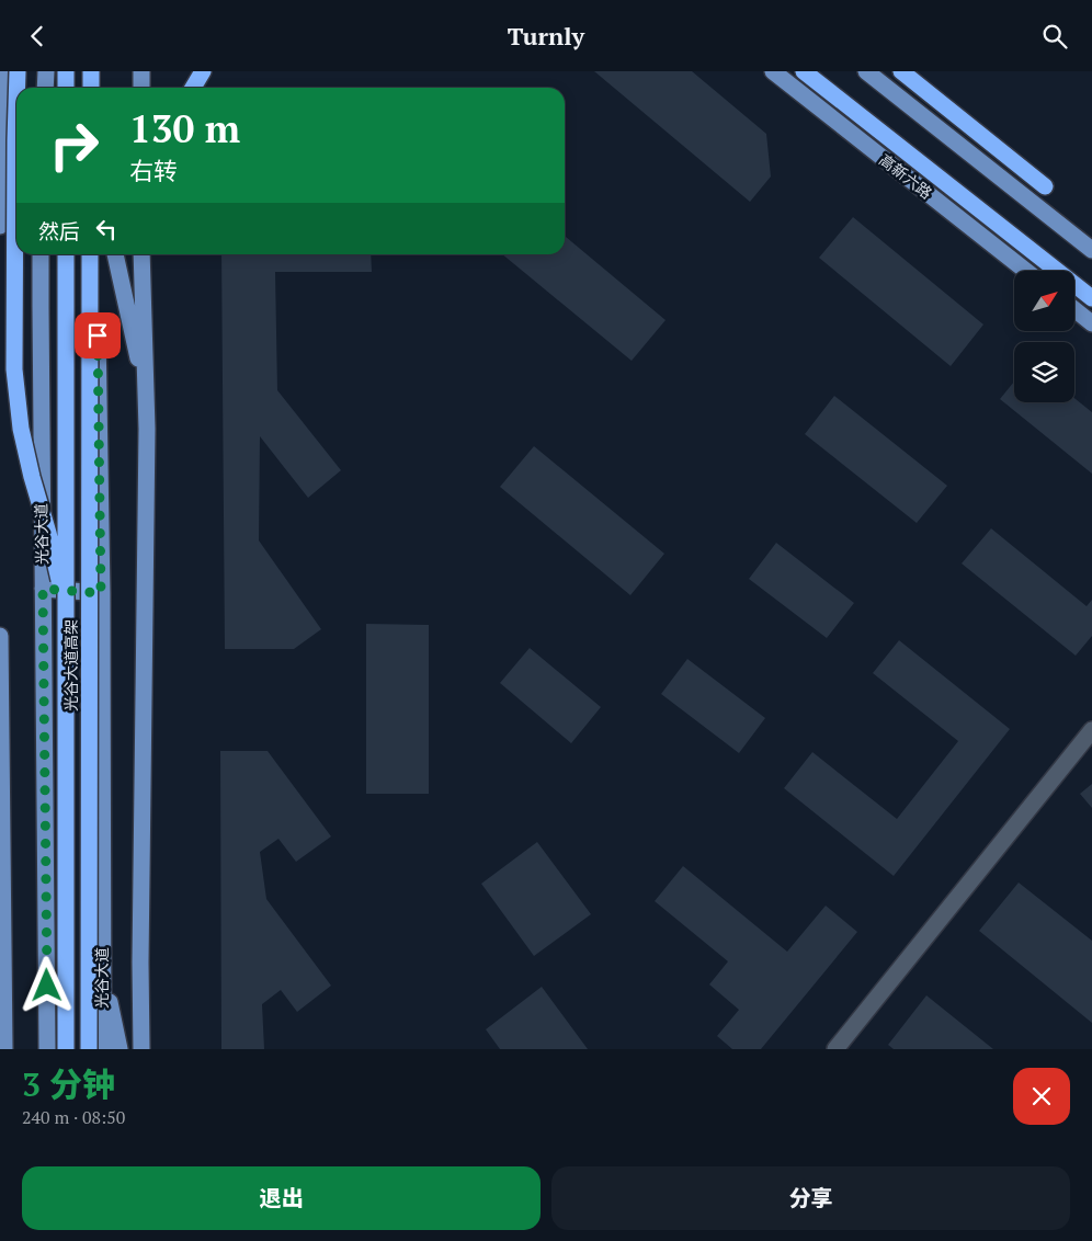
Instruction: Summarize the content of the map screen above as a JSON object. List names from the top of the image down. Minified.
{"streets":{"highway":["光谷大道高架"],"main road":["高新六路","光谷大道"]},"north":"top right","page":{"header":"Turnly","turn":["130 m","右转"],"then":"然后","heading":["3 分钟","240 m · 08:50"],"buttons":["退出","分享"]}}
